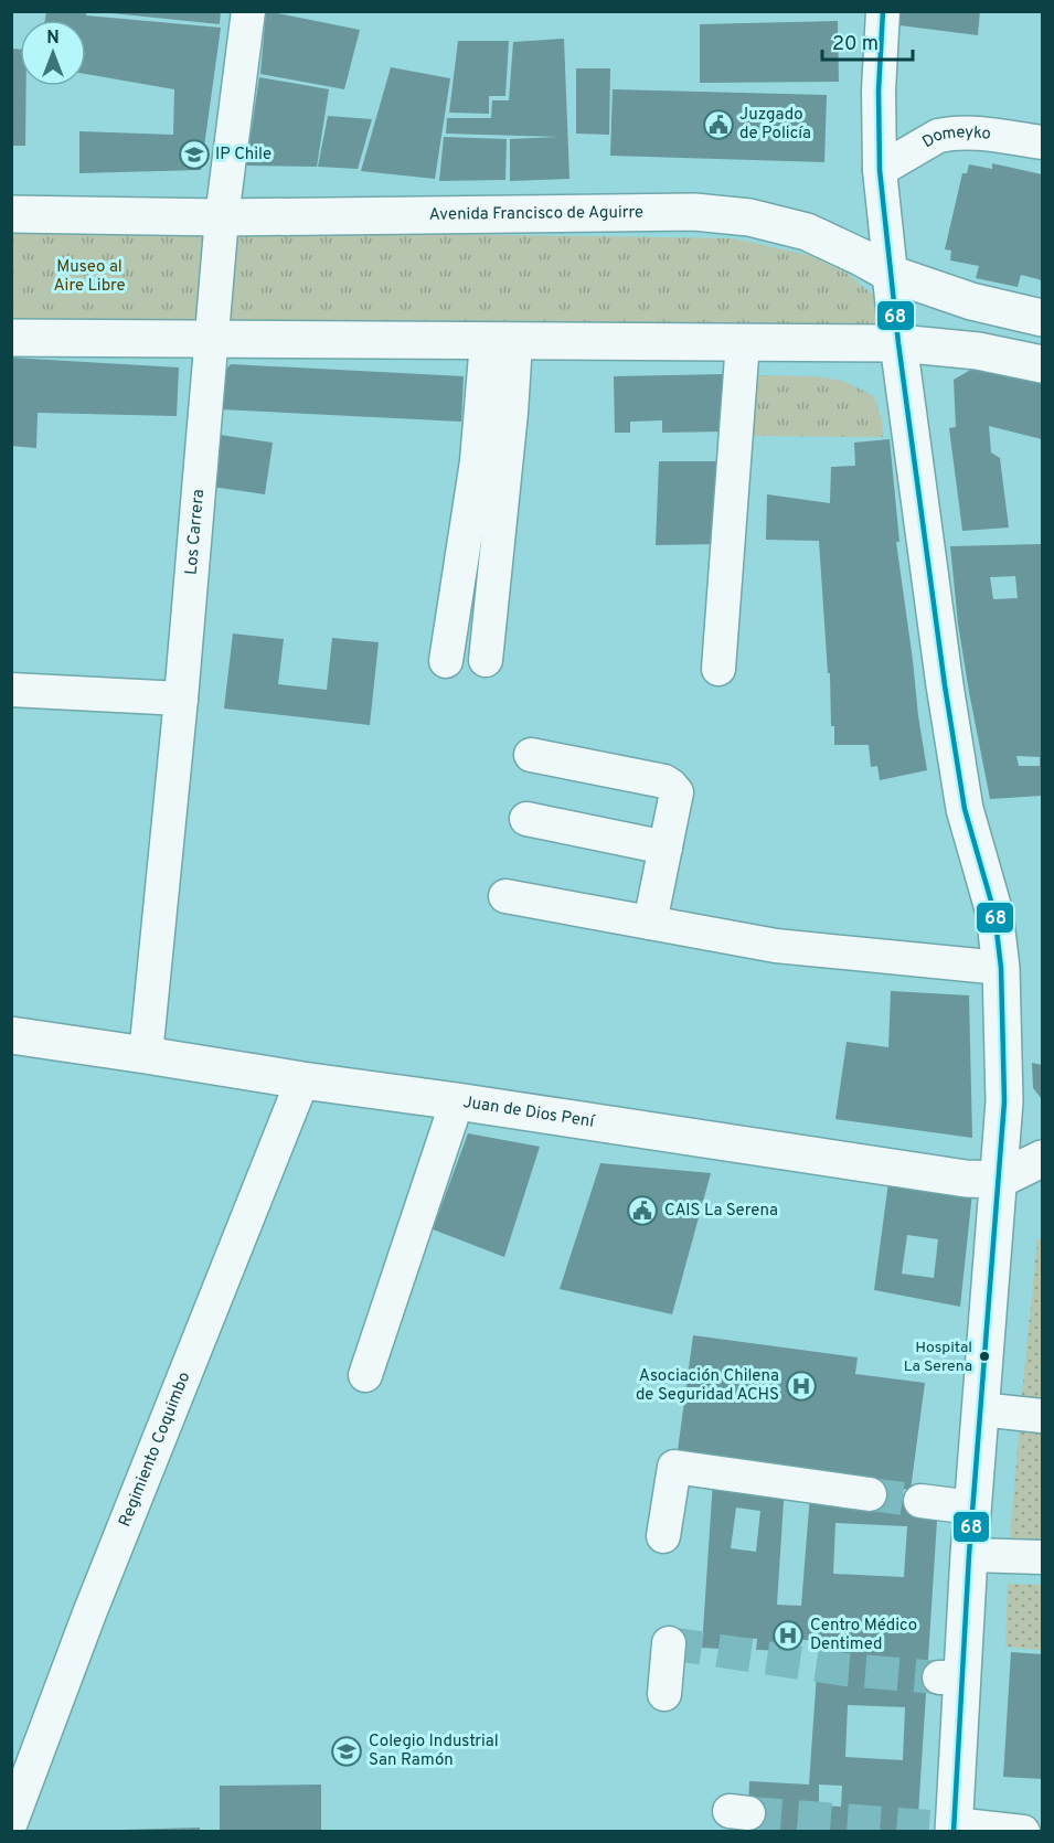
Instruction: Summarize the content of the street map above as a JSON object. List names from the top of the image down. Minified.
{"streets":{"main road":["Avenida Francisco de Aguirre","Juan de Dios Pení"],"street":["Domeyko","Los Carrera","Regimiento Coquimbo"]},"crossings":[["Avenida Francisco de Aguirre","Los Carrera"],["Los Carrera","Juan de Dios Pení"],["Juan de Dios Pení","Regimiento Coquimbo"]],"parks":["Museo al Aire Libre"],"places":{"public building":["Juzgado de Policía","CAIS La Serena"],"school or university":["IP Chile","Colegio Industrial San Ramón"],"other":["Hospital La Serena"],"hospital":["Asociación Chilena de Seguridad ACHS","Centro Médico Dentimed"]},"lines":["transit line 68"],"scale_bar":"20 m","north":"top"}
